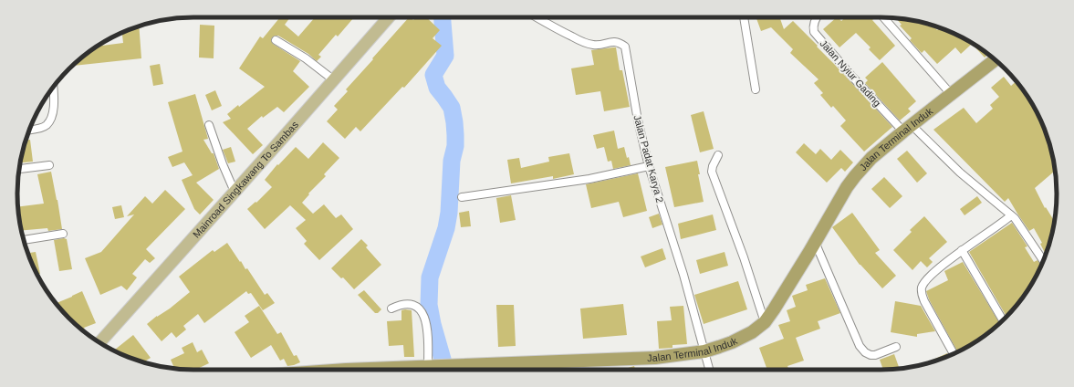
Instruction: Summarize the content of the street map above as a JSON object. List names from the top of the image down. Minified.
{"streets":{"highway":["Jalan Terminal Induk"],"main road":["Mainroad Singkawang To Sambas"],"street":["Jalan Nyiur Gading","Jalan Padat Karya 2"]},"crossings":[["Jalan Nyiur Gading","Jalan Terminal Induk"],["Jalan Terminal Induk","Jalan Padat Karya 2"]]}
